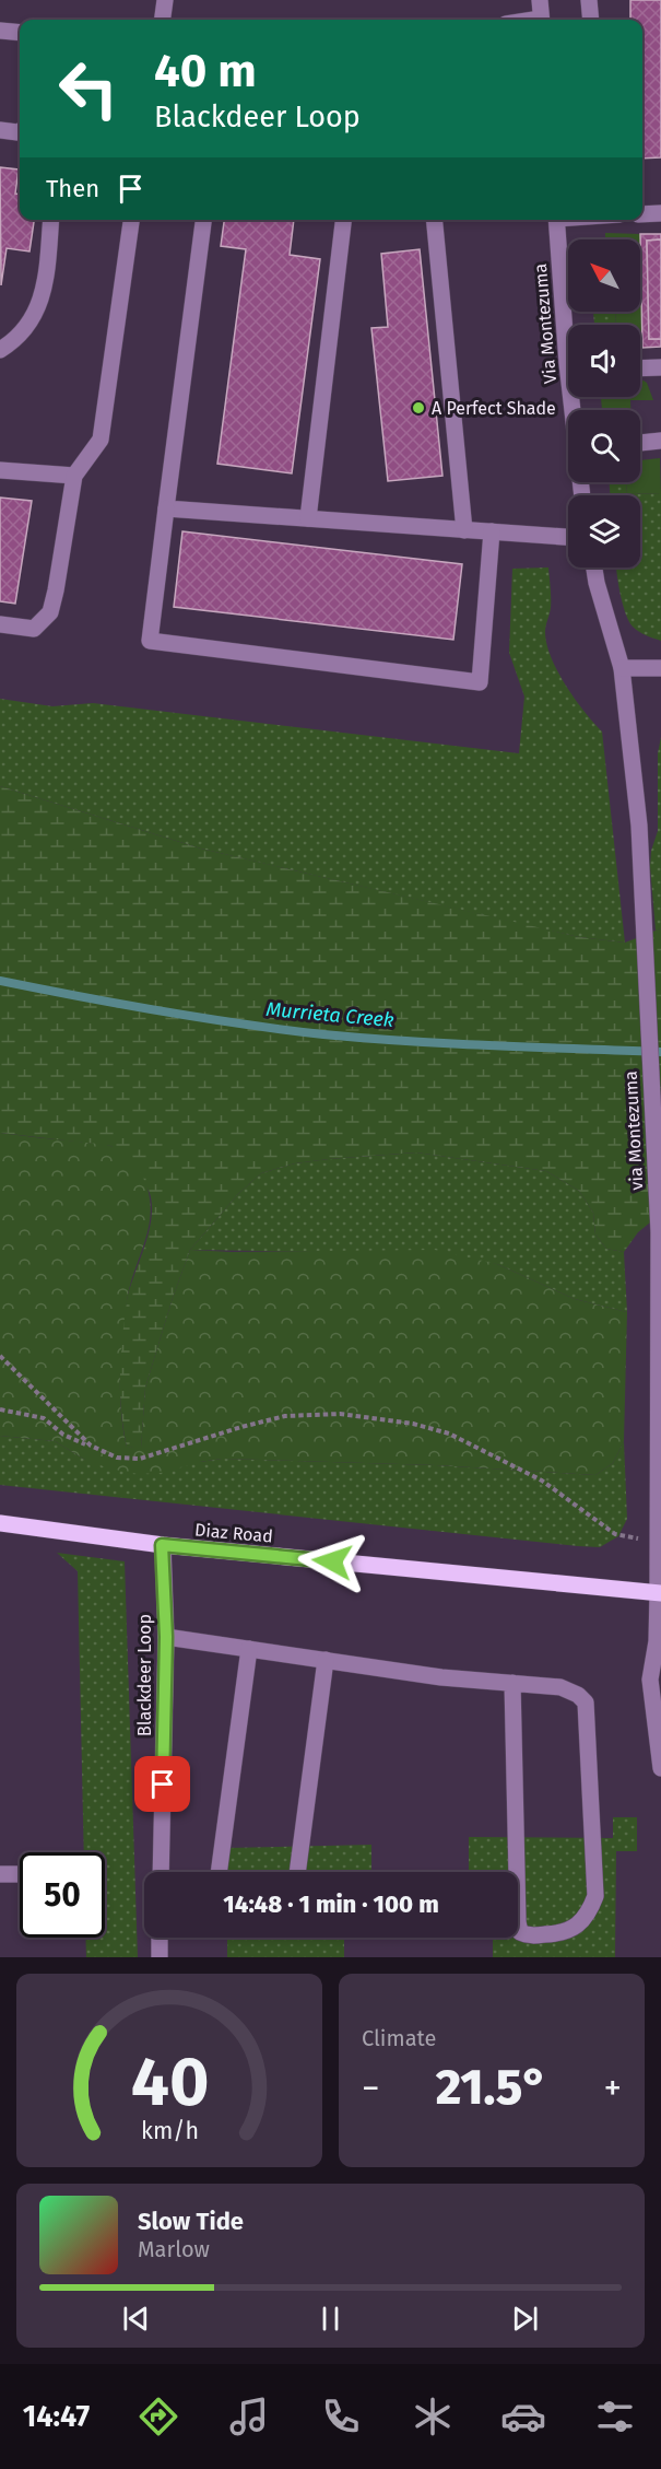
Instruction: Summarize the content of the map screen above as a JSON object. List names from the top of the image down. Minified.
{"streets":{"main road":["Diaz Road"],"street":["Via Montezuma","via Montezuma","Blackdeer Loop"]},"crossings":[["via Montezuma","Diaz Road"],["Diaz Road","Blackdeer Loop"]],"water":["Murrieta Creek"],"places":["A Perfect Shade"],"north":"top left","page":{"turn":["40 m","Blackdeer Loop"],"then":"Then","limit":"50","trip":"14:48 · 1 min · 100 m","tile":"Climate","heat":["−","21.5°","+"],"song":["Slow Tide","Marlow"],"tabs":"14:47","gauge":["40","km/h"]}}
